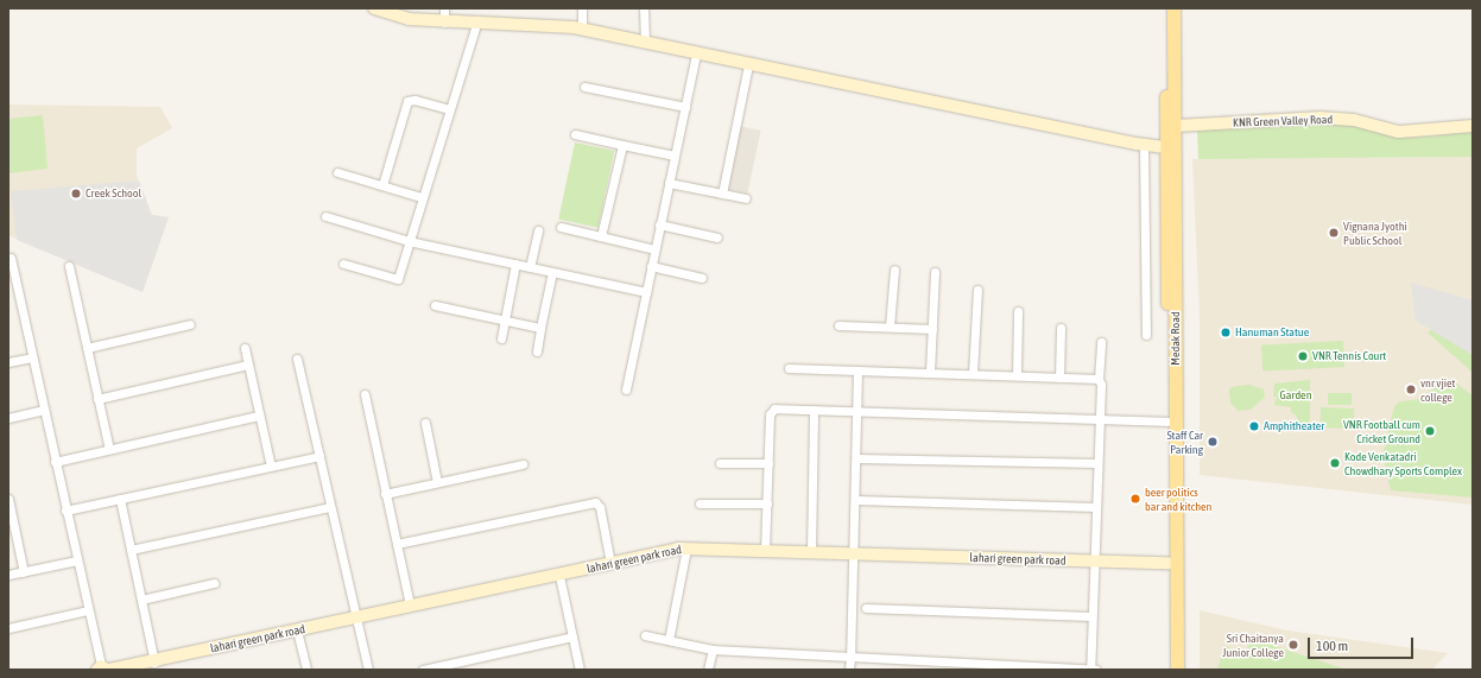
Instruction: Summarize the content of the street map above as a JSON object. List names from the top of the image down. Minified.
{"streets":{"main road":["Medak Road"],"street":["KNR Green Valley Road","lahari green park road"]},"crossings":[["KNR Green Valley Road","Medak Road"],["Medak Road","lahari green park road"]],"parks":["Garden"],"places":["Creek School","Vignana Jyothi Public School","Hanuman Statue","VNR Tennis Court","vnr vjiet college","Amphitheater","VNR Football cum Cricket Ground","Staff Car Parking","Kode Venkatadri Chowdhary Sports Complex","beer politics bar and kitchen","Sri Chaitanya Junior College"],"scale_bar":"100 m"}
